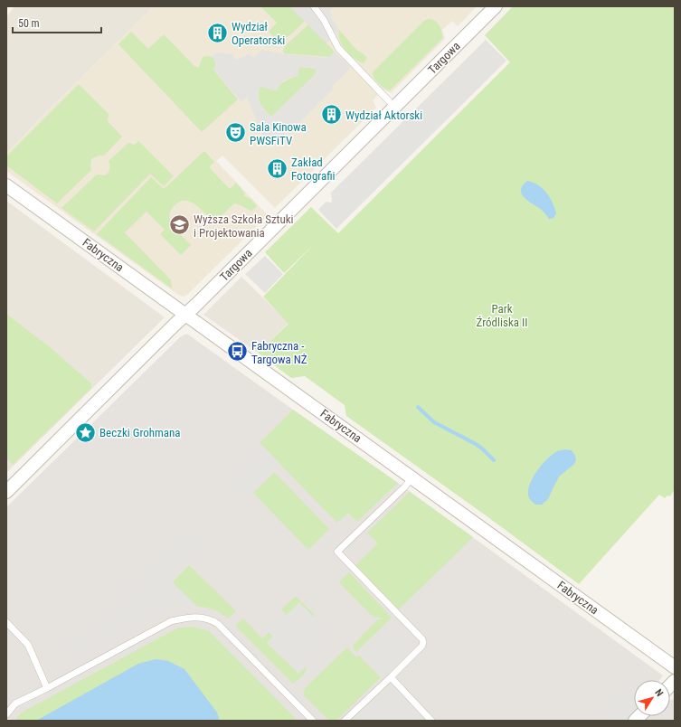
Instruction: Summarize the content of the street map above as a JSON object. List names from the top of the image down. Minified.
{"streets":{"street":["Targowa","Fabryczna"]},"crossings":[["Targowa","Fabryczna"]],"parks":["Park Źródliska II"],"places":{"building":["Wydział Operatorski","Wydział Aktorski","Zakład Fotografii"],"theatre":["Sala Kinowa PWSFiTV"],"school or university":["Wyższa Szkoła Sztuki i Projektowania"],"bus stop":["Fabryczna - Targowa NŻ"],"place":["Beczki Grohmana"]},"scale_bar":"50 m","north":"top right"}
